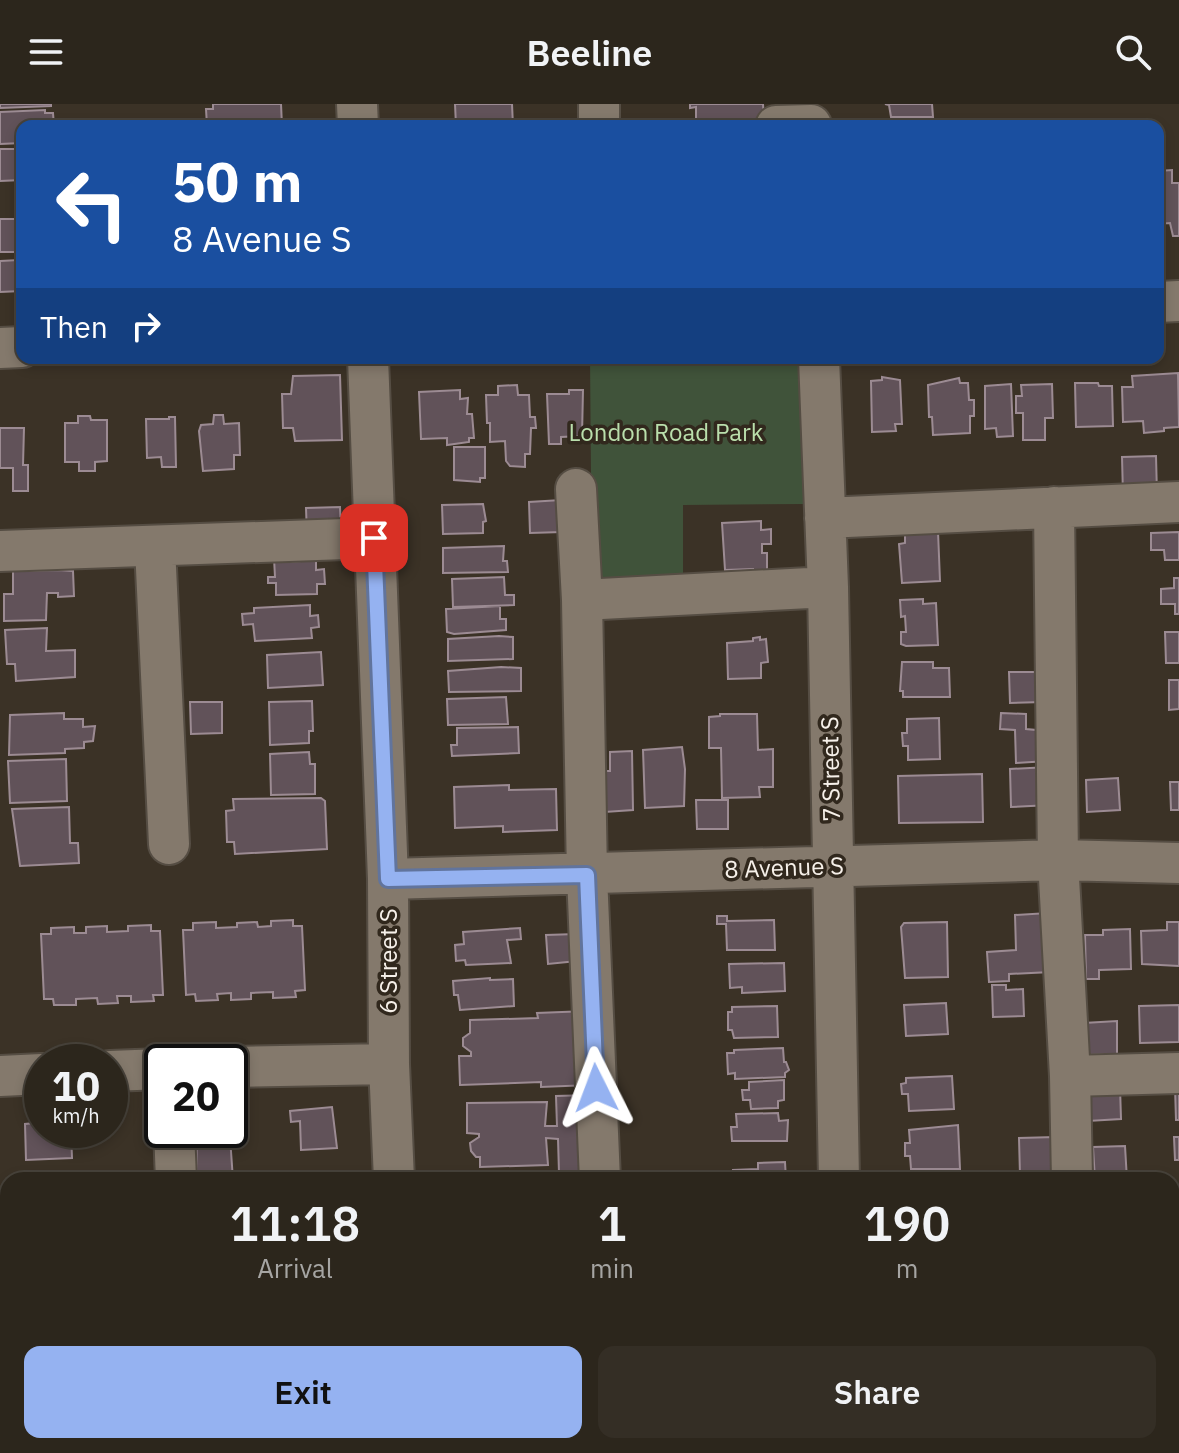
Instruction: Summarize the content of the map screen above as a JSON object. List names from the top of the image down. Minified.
{"streets":{"street":["7 Street S","8 Avenue S","6 Street S"]},"crossings":[["7 Street S","8 Avenue S"],["8 Avenue S","6 Street S"]],"parks":["London Road Park"],"page":{"header":"Beeline","turn":["50 m","8 Avenue S"],"then":"Then","speed":"10 km/h","limit":"20","eta":["11:18","Arrival","1","min","190","m"],"buttons":["Exit","Share"]}}
